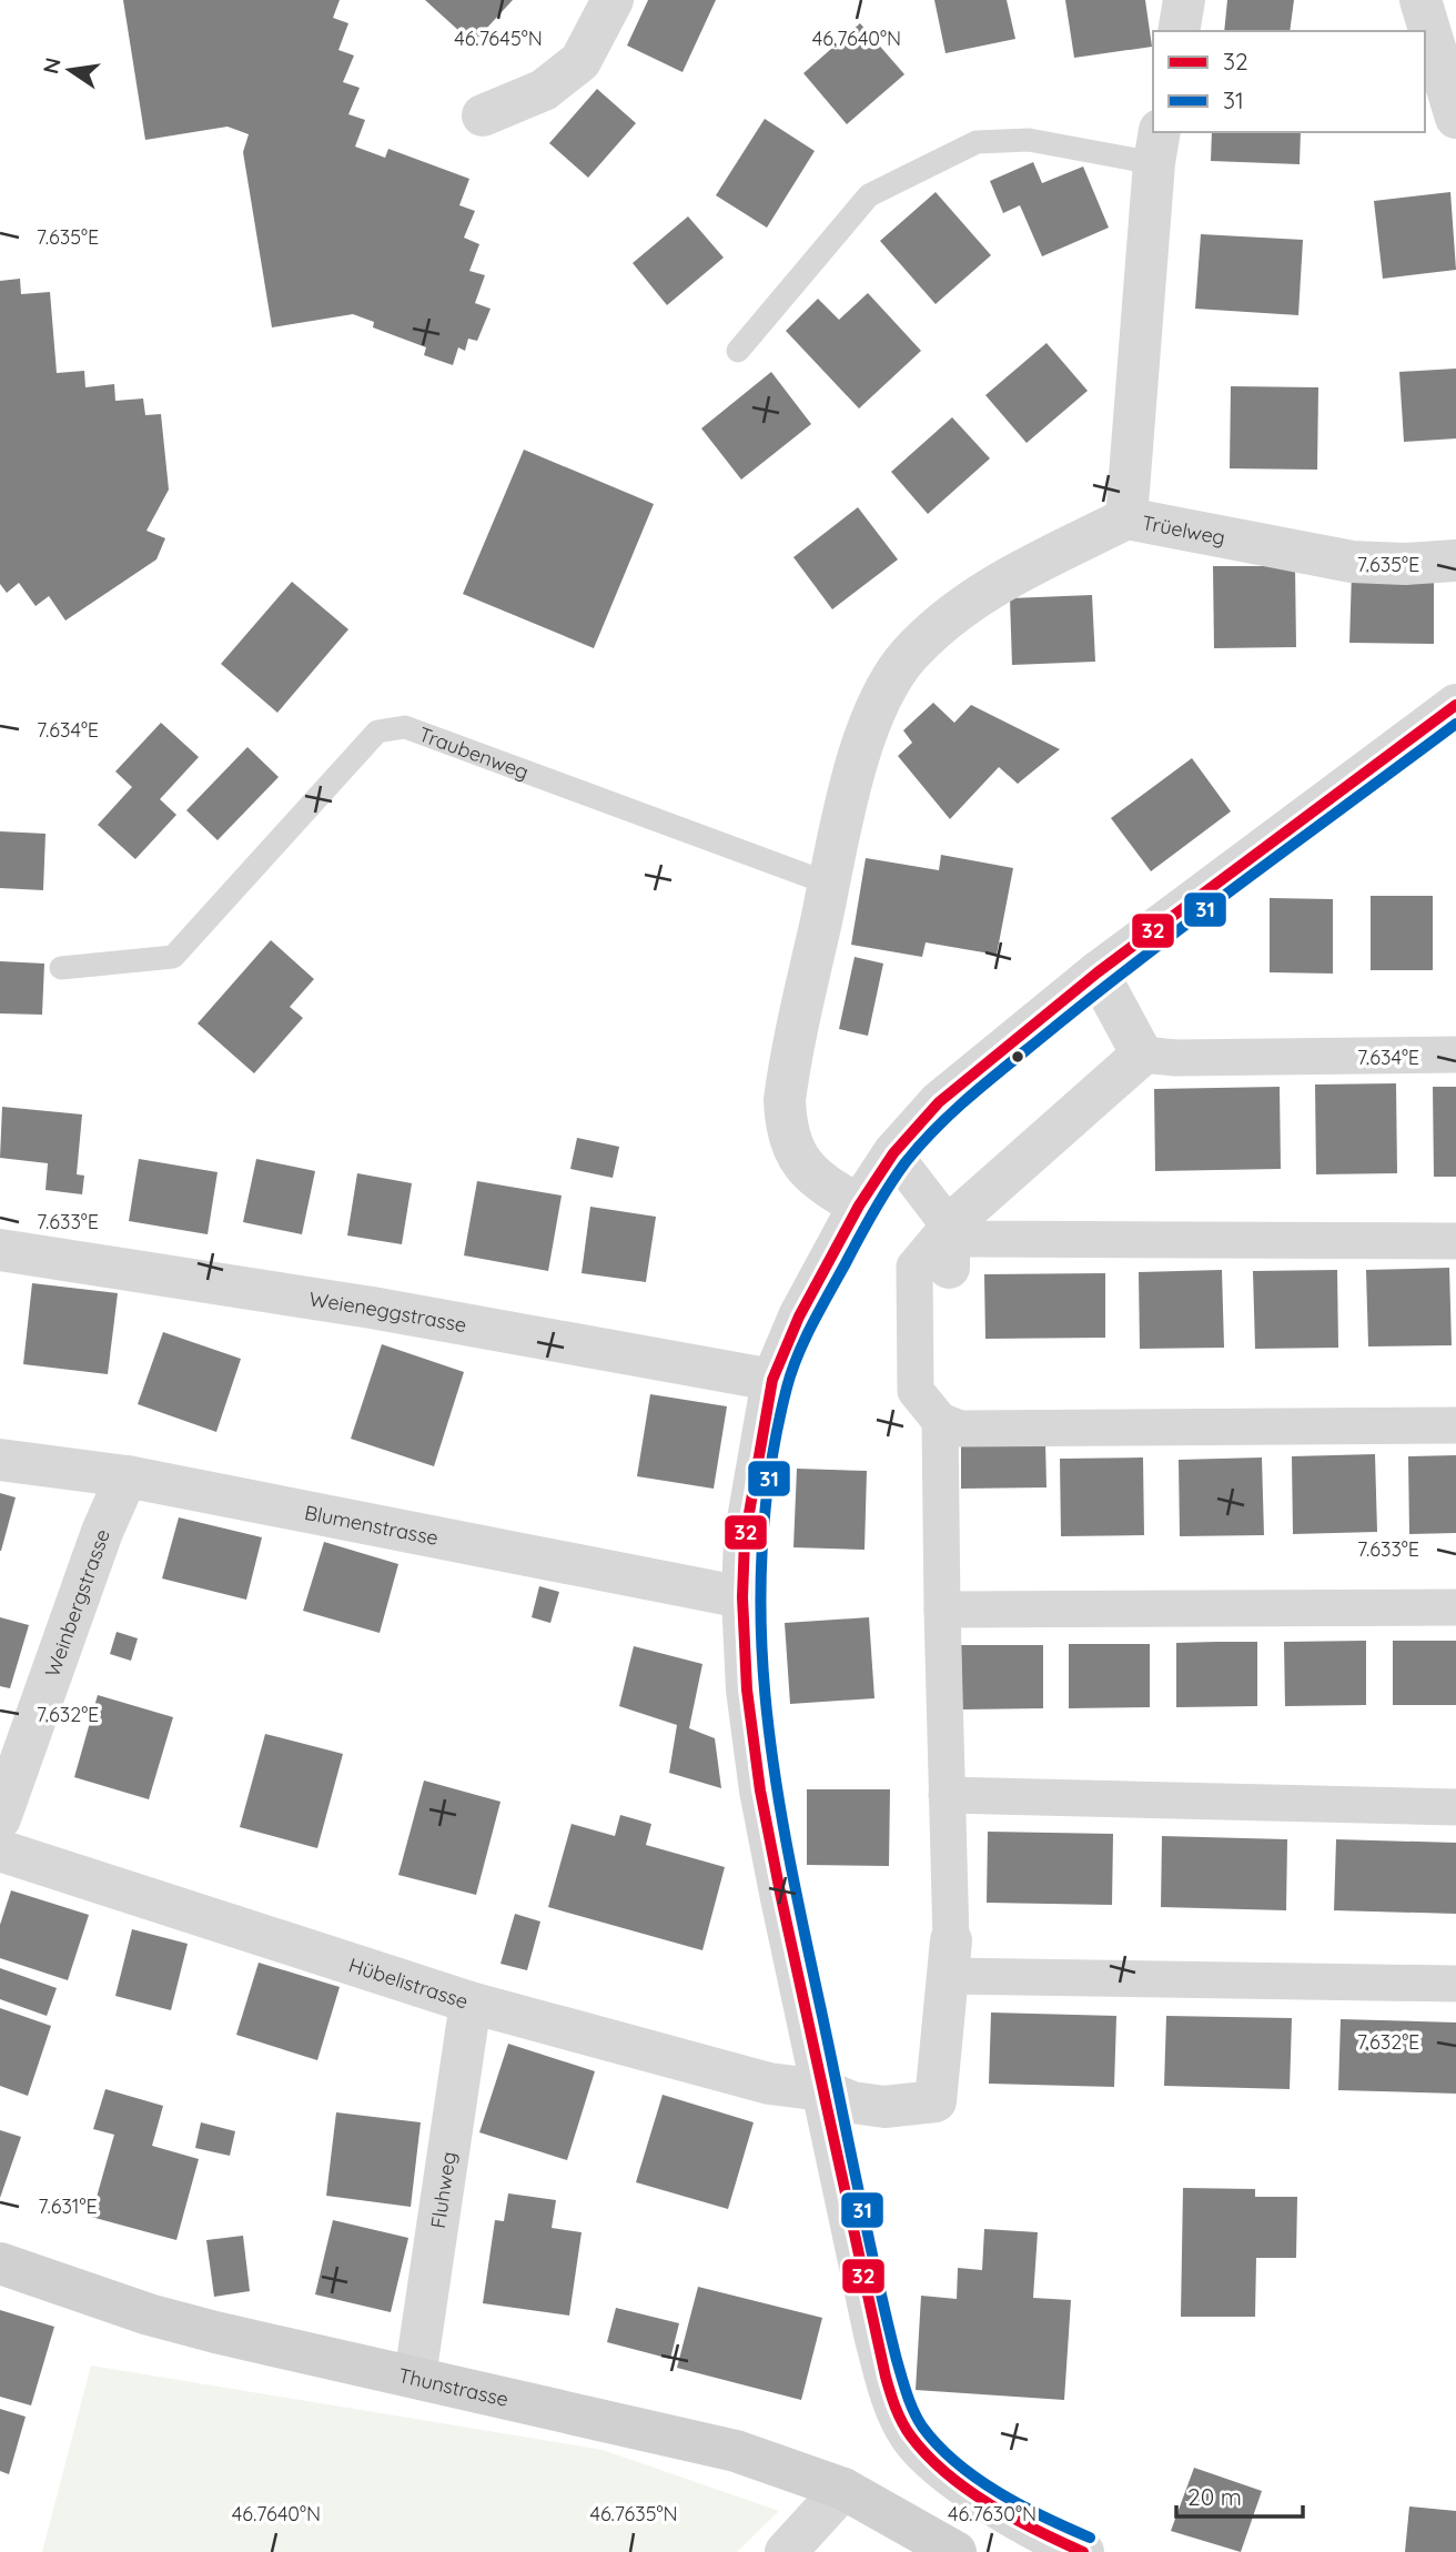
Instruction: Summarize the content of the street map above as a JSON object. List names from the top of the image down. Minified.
{"streets":{"main road":["Thunstrasse"],"street":["Trüelweg","Weieneggstrasse","Blumenstrasse","Weinbergstrasse","Hübelistrasse","Fluhweg"],"lane":["Traubenweg"]},"crossings":[["Blumenstrasse","Weinbergstrasse"],["Hübelistrasse","Fluhweg"],["Fluhweg","Thunstrasse"]],"lines":["transit line 32","transit line 31"],"legend":["32","31"],"scale_bar":"20 m","north":"left","coordinates":["46.7645°N","46.7640°N","7.635°E","7.634°E","7.633°E","7.632°E","7.631°E","46.7635°N","46.7630°N"]}
